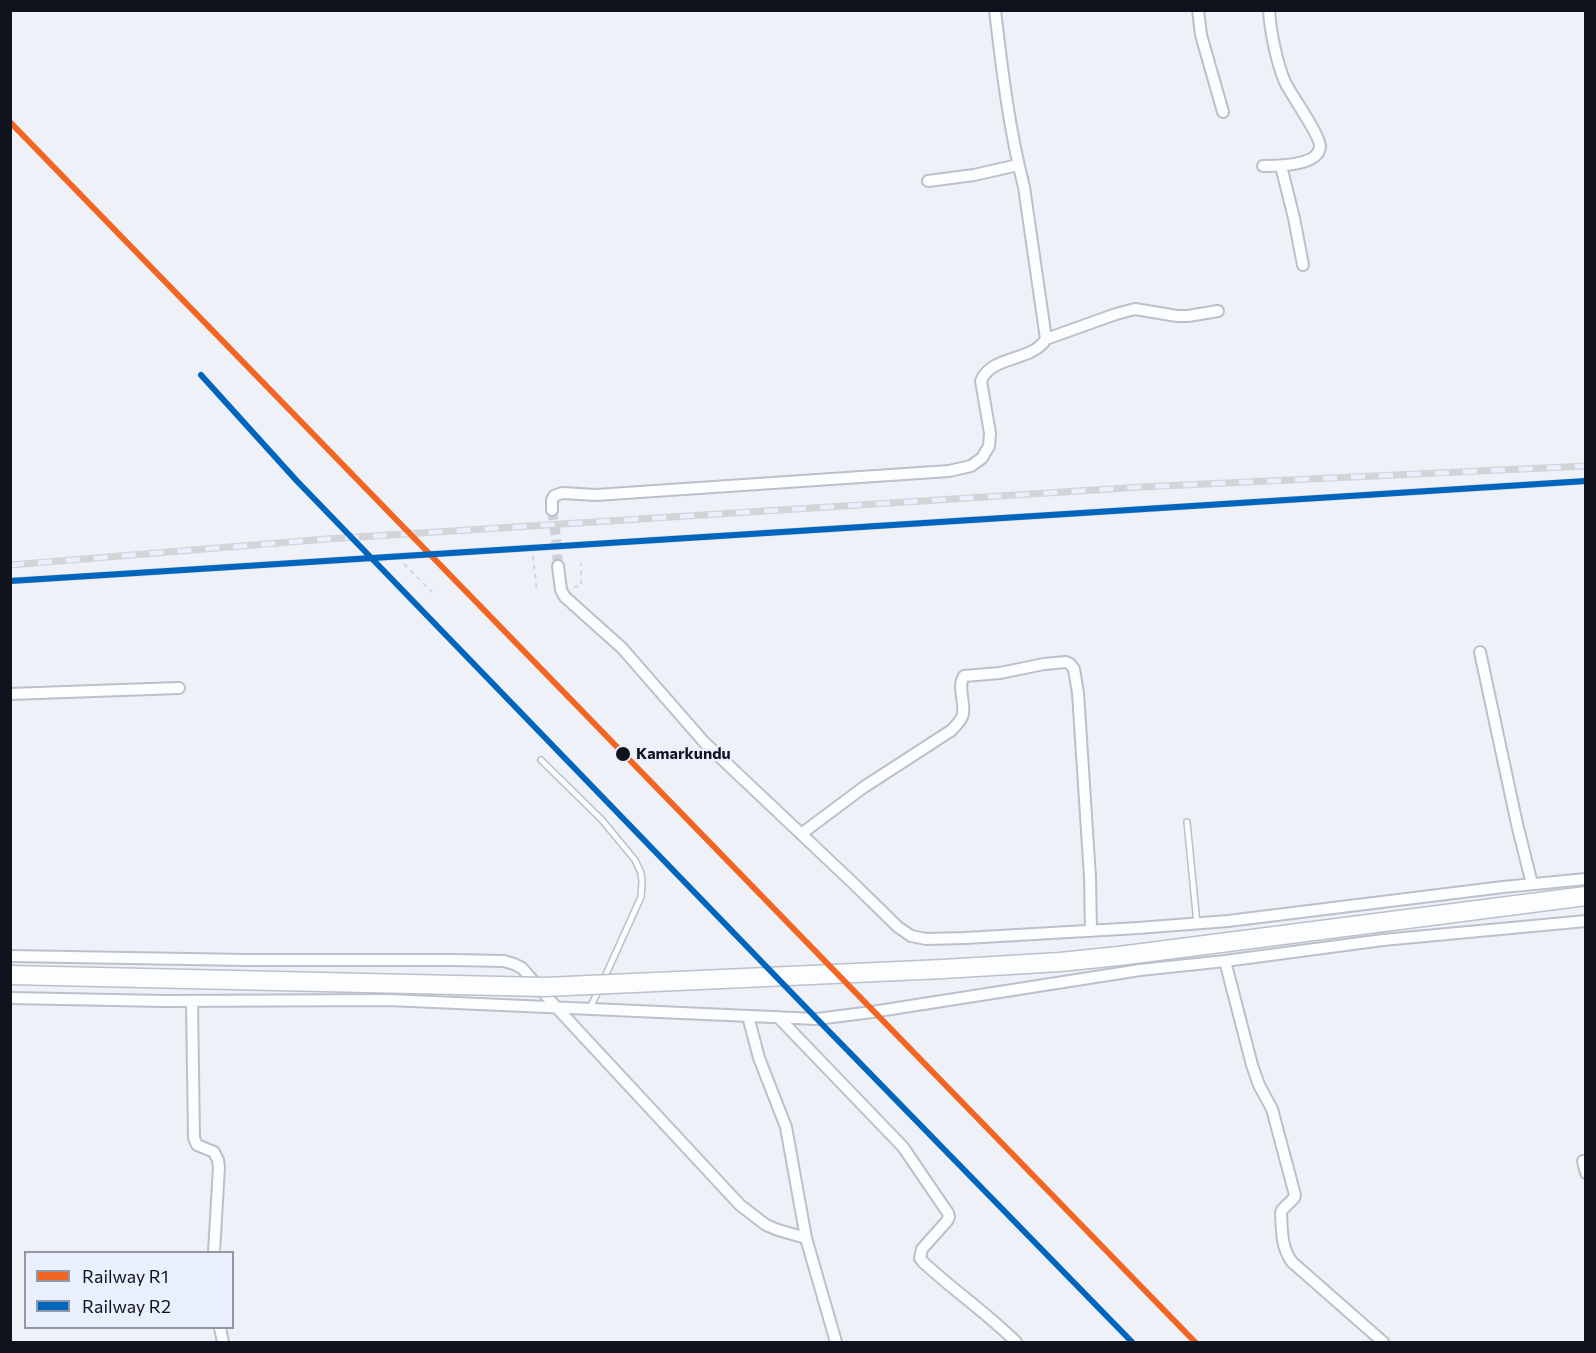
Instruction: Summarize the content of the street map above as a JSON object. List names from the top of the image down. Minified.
{"places":["Kamarkundu"],"lines":["rail line R1","rail line R2"],"legend":["Railway R1","Railway R2"]}
